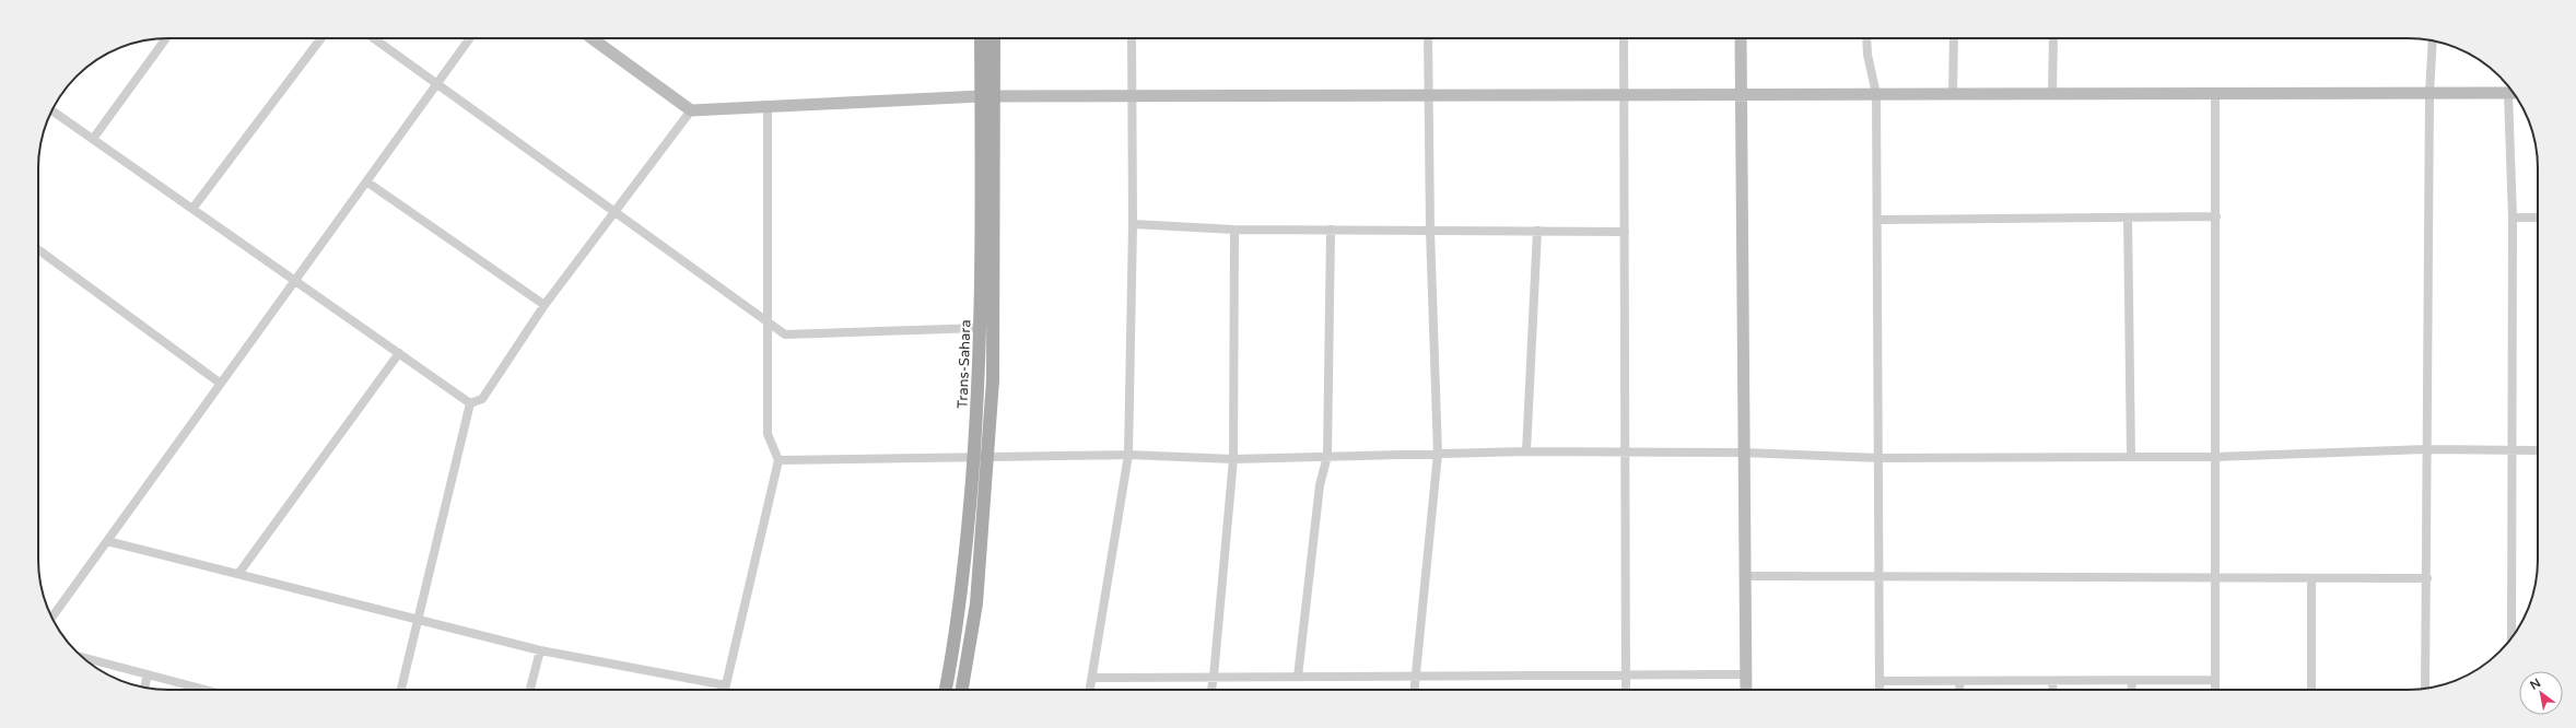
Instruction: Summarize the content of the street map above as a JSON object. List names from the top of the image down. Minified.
{"streets":{"main road":["Trans-Sahara"]},"north":"top left"}
